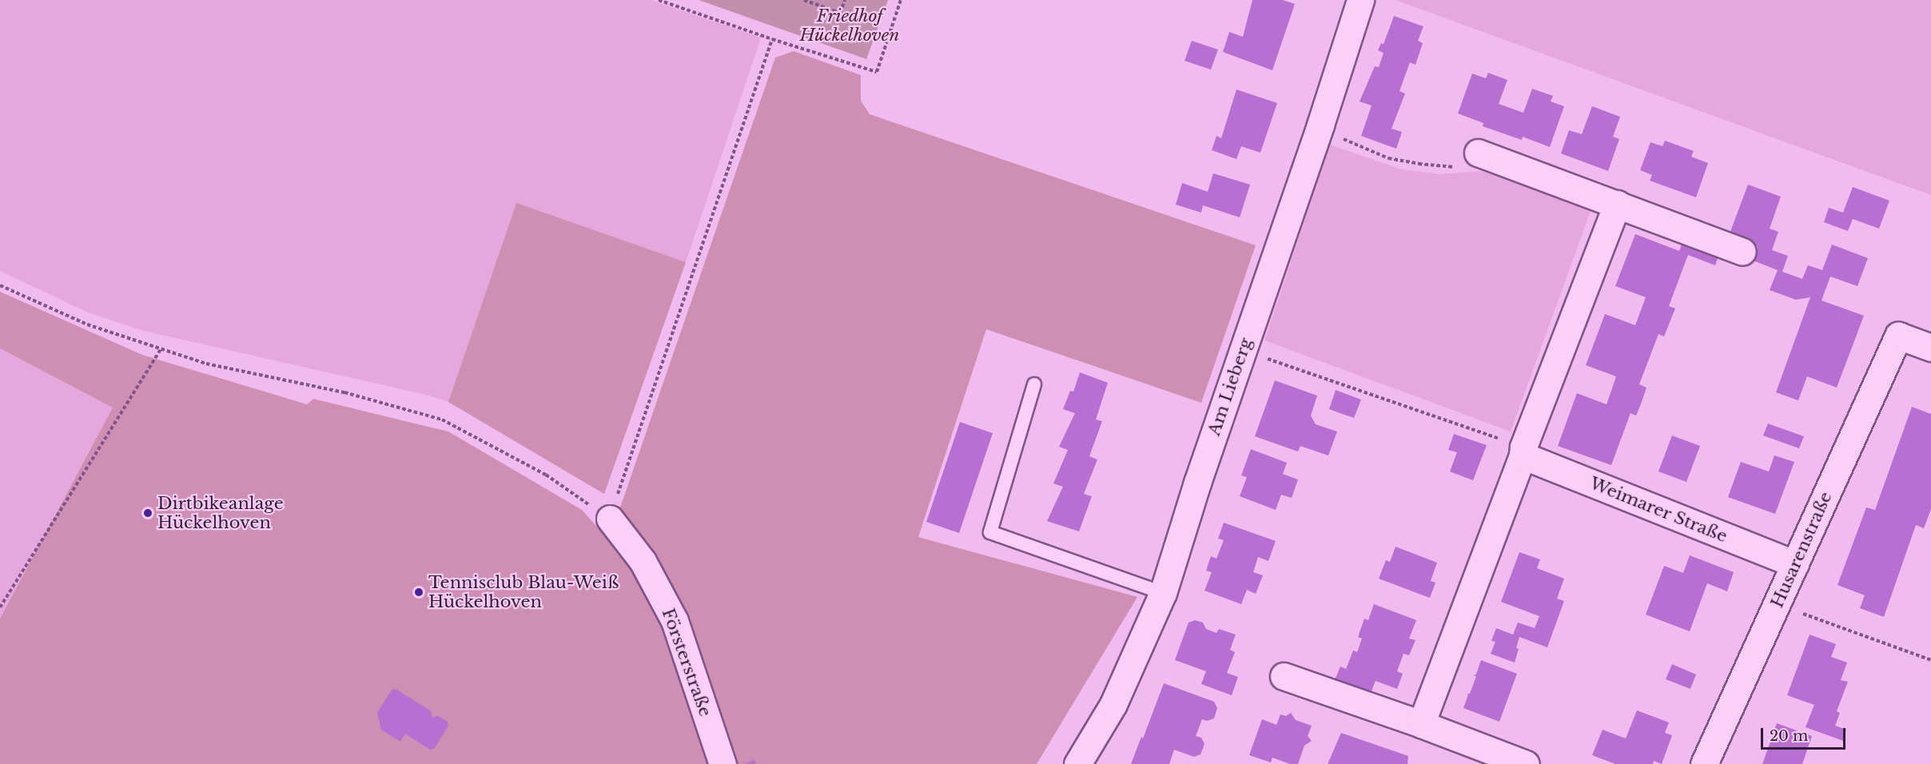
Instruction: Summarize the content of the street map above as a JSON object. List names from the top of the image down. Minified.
{"streets":{"street":["Am Lieberg","Weimarer Straße","Husarenstraße","Försterstraße"]},"crossings":[["Weimarer Straße","Husarenstraße"]],"parks":["Friedhof Hückelhoven"],"places":["Dirtbikeanlage Hückelhoven","Tennisclub Blau-Weiß Hückelhoven"],"scale_bar":"20 m"}
